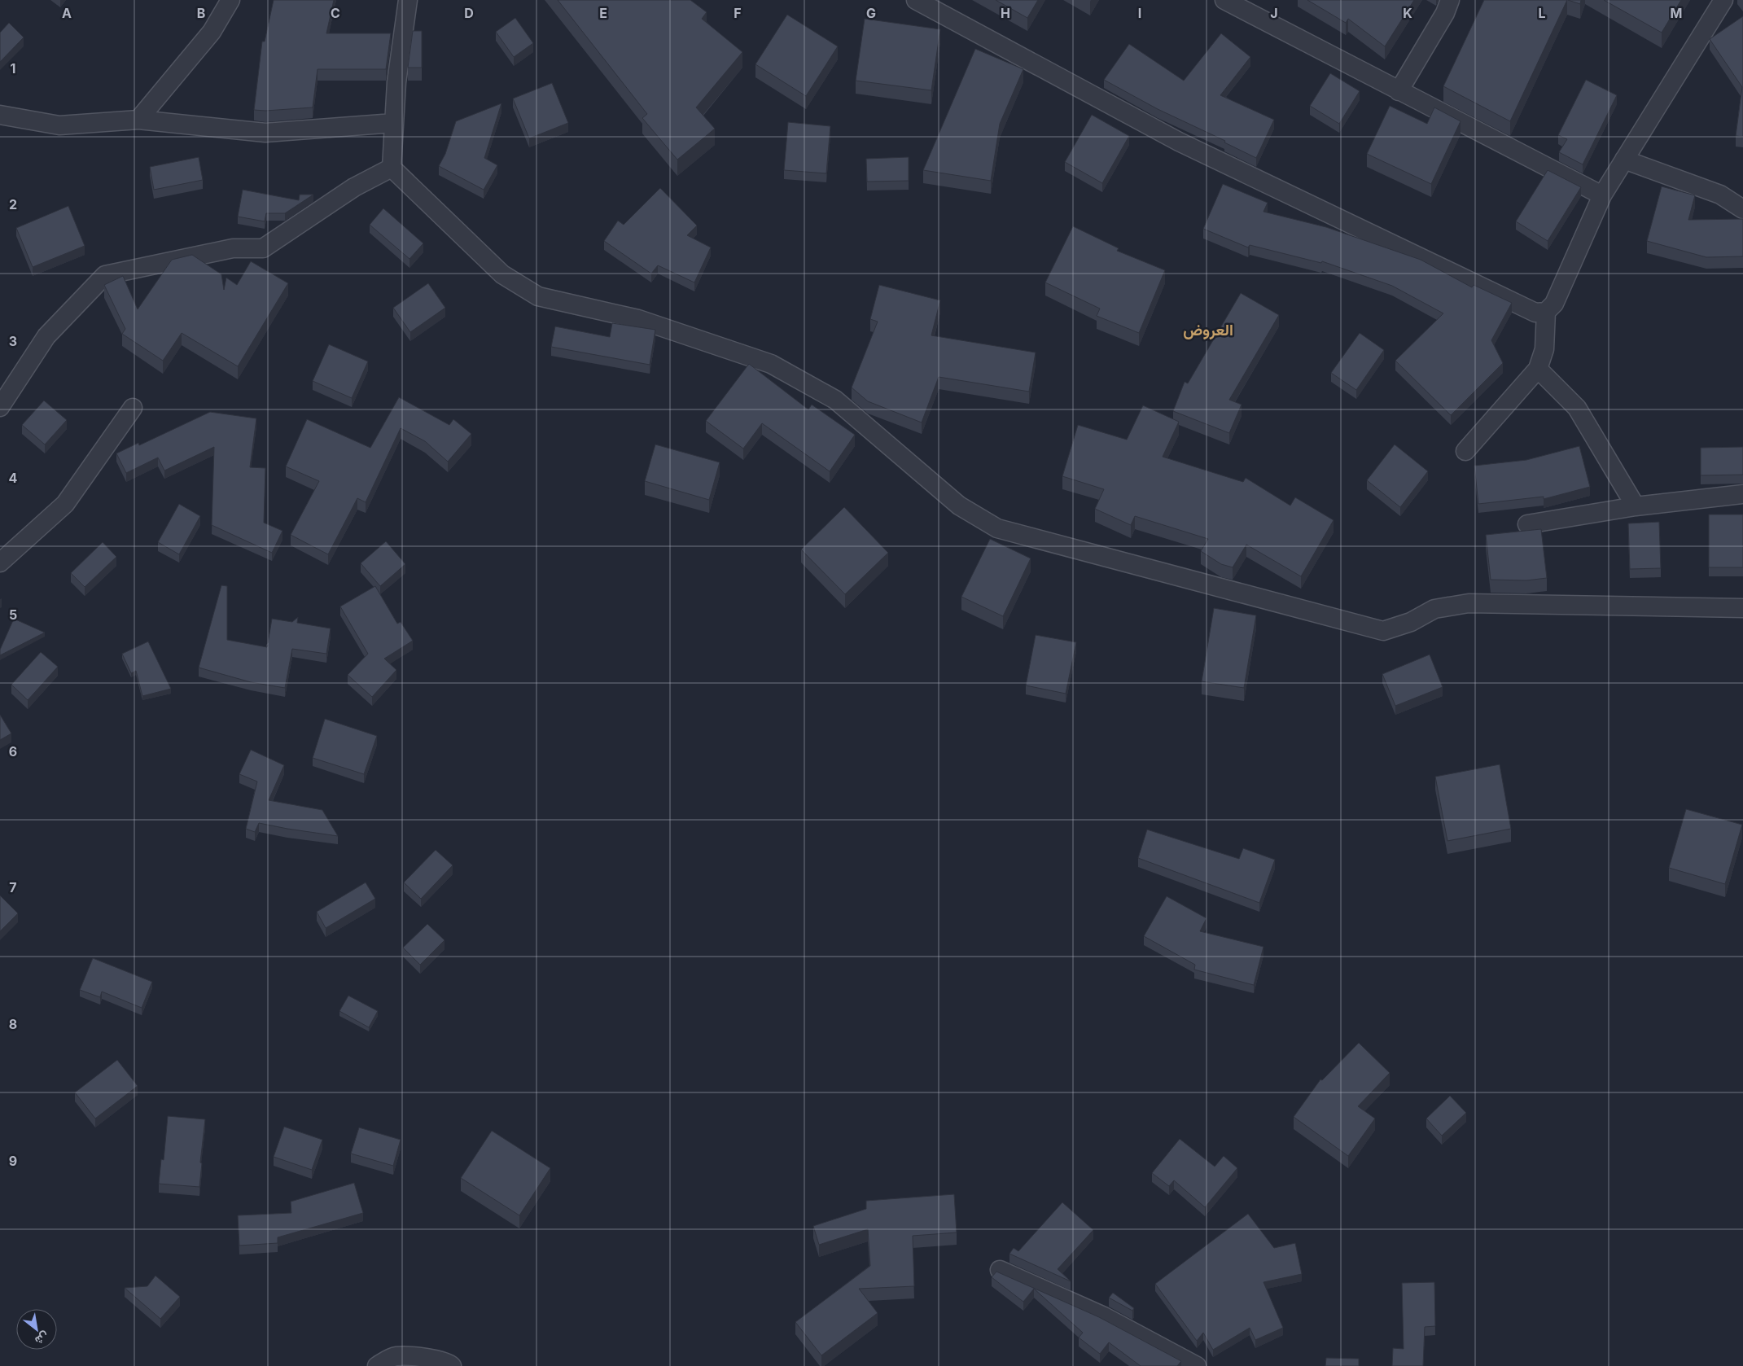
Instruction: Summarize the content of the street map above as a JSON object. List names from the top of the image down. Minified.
{"districts":["العروض"],"north":"bottom right","grid":{"columns":["A","B","C","D","E","F","G","H","I","J","K","L","M"],"rows":["1","2","3","4","5","6","7","8","9"]}}
